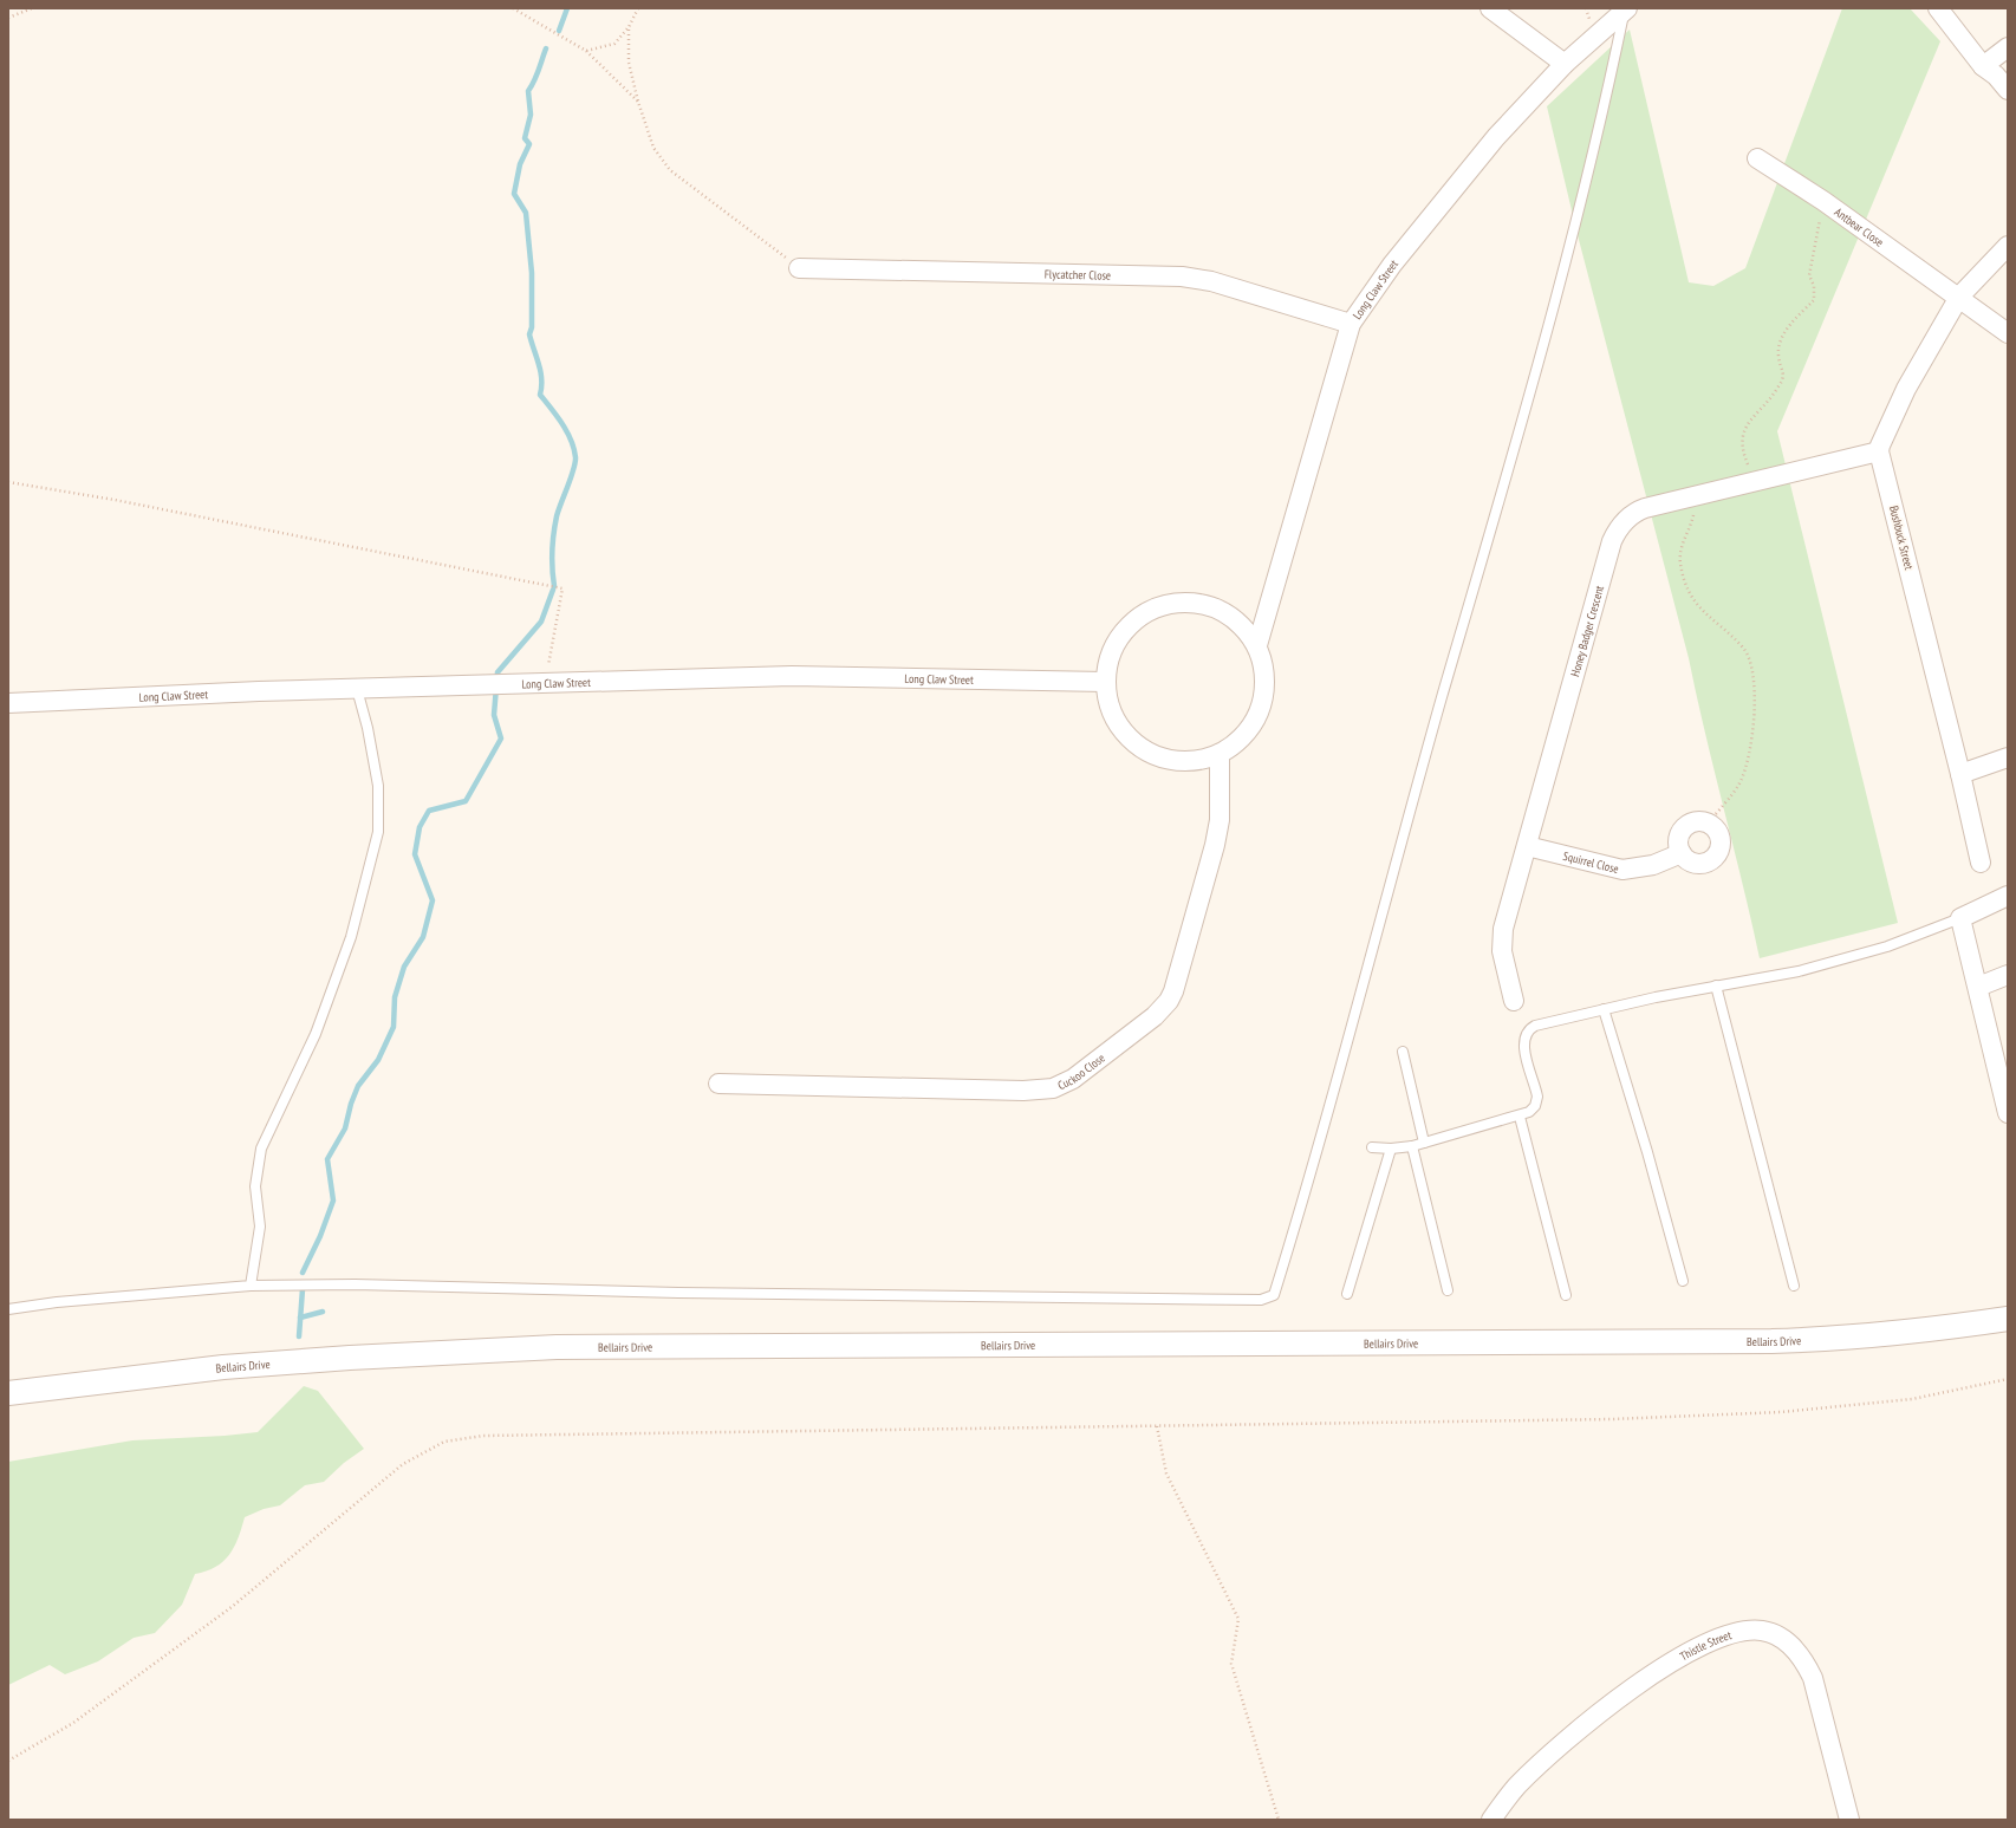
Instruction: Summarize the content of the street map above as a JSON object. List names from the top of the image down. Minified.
{"streets":{"street":["Antbear Close","Flycatcher Close","Long Claw Street","Bushbuck Street","Honey Badger Crescent","Squirrel Close","Cuckoo Close","Bellairs Drive","Thistle Street"]},"crossings":[["Flycatcher Close","Long Claw Street"],["Long Claw Street","Cuckoo Close"],["Bushbuck Street","Honey Badger Crescent"],["Honey Badger Crescent","Squirrel Close"]]}
